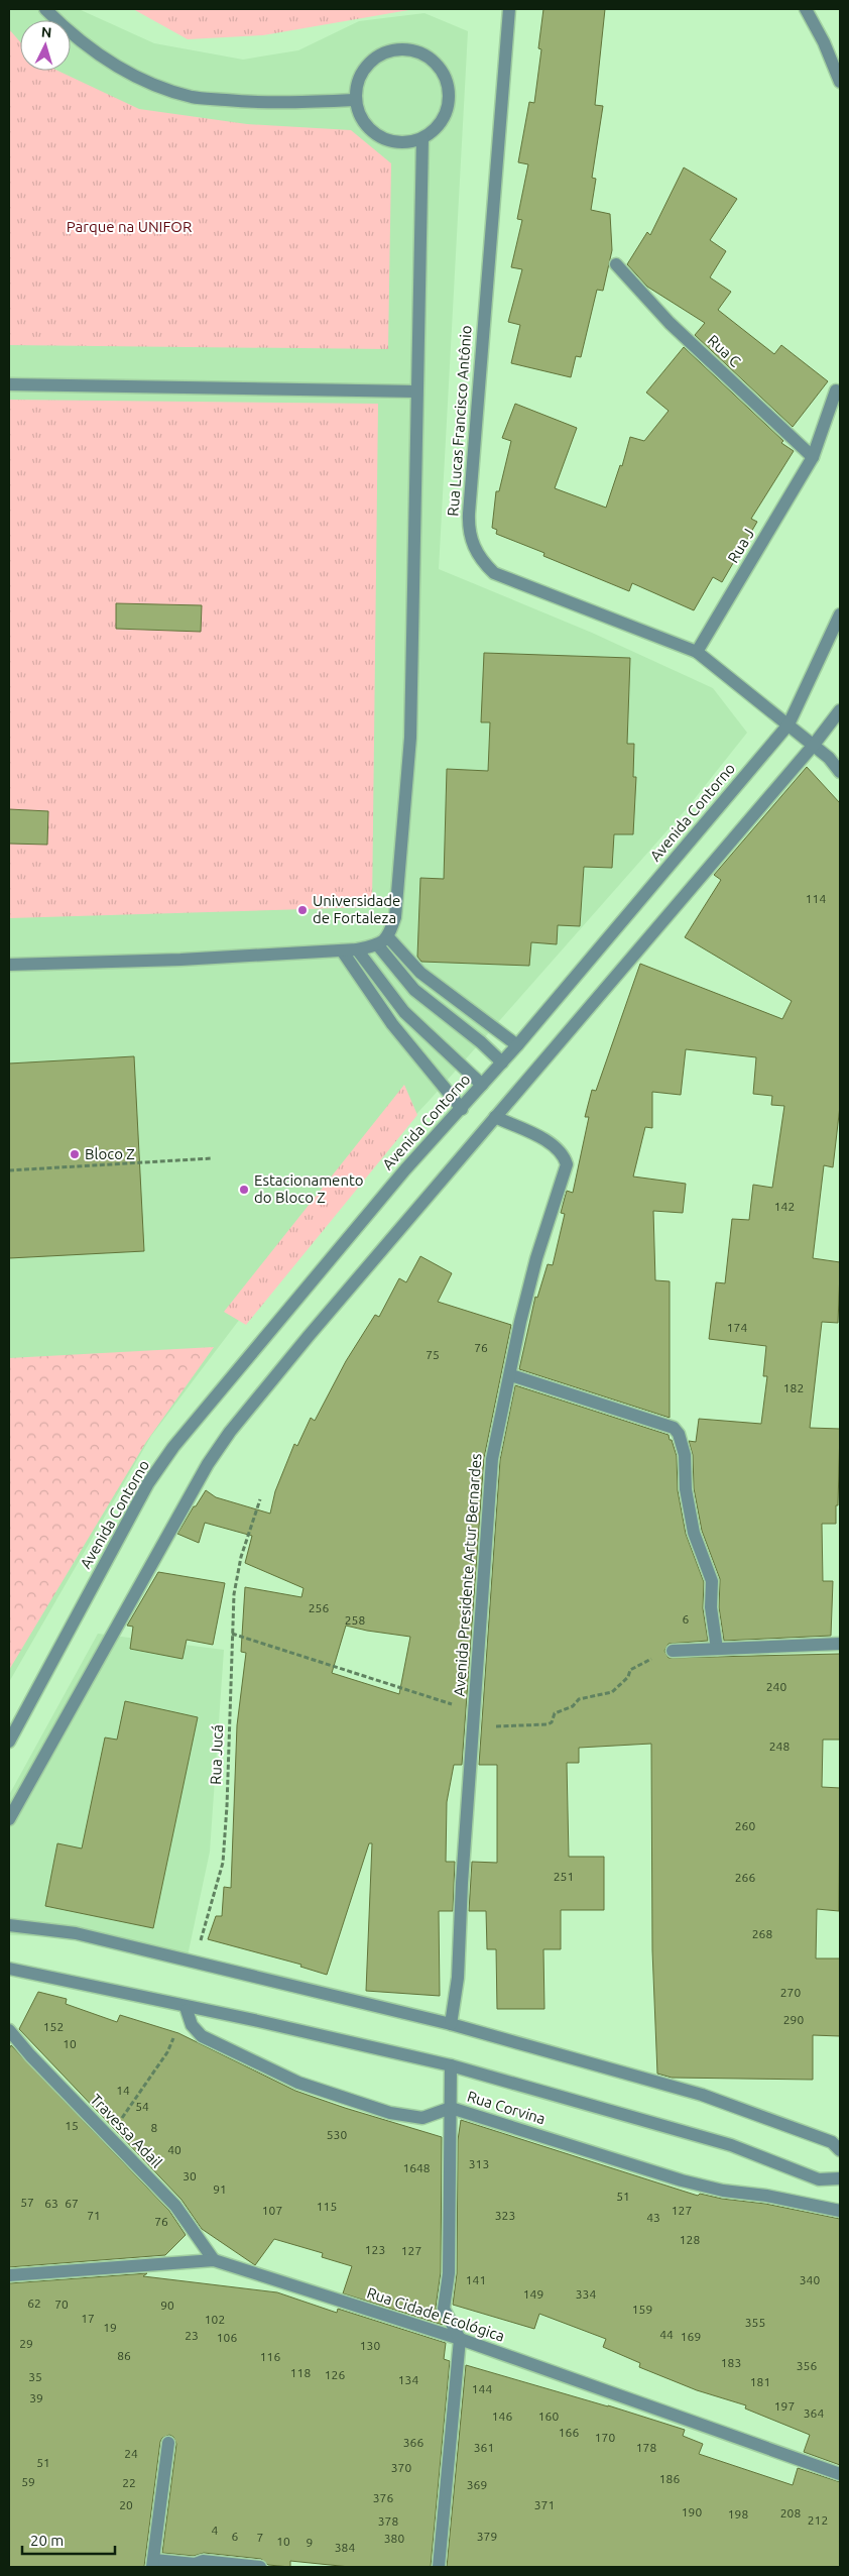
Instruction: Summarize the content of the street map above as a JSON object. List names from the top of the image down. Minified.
{"streets":{"street":["Rua C","Rua Lucas Francisco Antônio","Rua J","Avenida Contorno","Avenida Presidente Artur Bernardes","Rua Corvina","Travessa Adail","Rua Cidade Ecológica"],"path":["Rua Jucá"]},"crossings":[["Rua C","Rua J"],["Rua Lucas Francisco Antônio","Rua J"],["Rua Lucas Francisco Antônio","Avenida Contorno"],["Travessa Adail","Rua Cidade Ecológica"]],"parks":["Parque na UNIFOR"],"places":["Universidade de Fortaleza","Bloco Z","Estacionamento do Bloco Z"],"house_numbers":["114","142","174","76","75","182","256","6","258","240","248","260","251","266","268","270","290","152","10","14","54","15","8","530","40","313","1648","30","91","51","57","63","67","115","107","127","71","323","43","76","128","123","127","141","340","149","334","62","70","90","159","17","102","355","19","44","23","169","106","29","130","86","116","183","356","118","126","35","134","181","144","39","197","364","146","160","166","170","366","361","178","24","51","370","186","59","22","369","376","20","371","190","208","198","212","378","4","6","379","7","380","10","9","384"],"scale_bar":"20 m","north":"top"}
